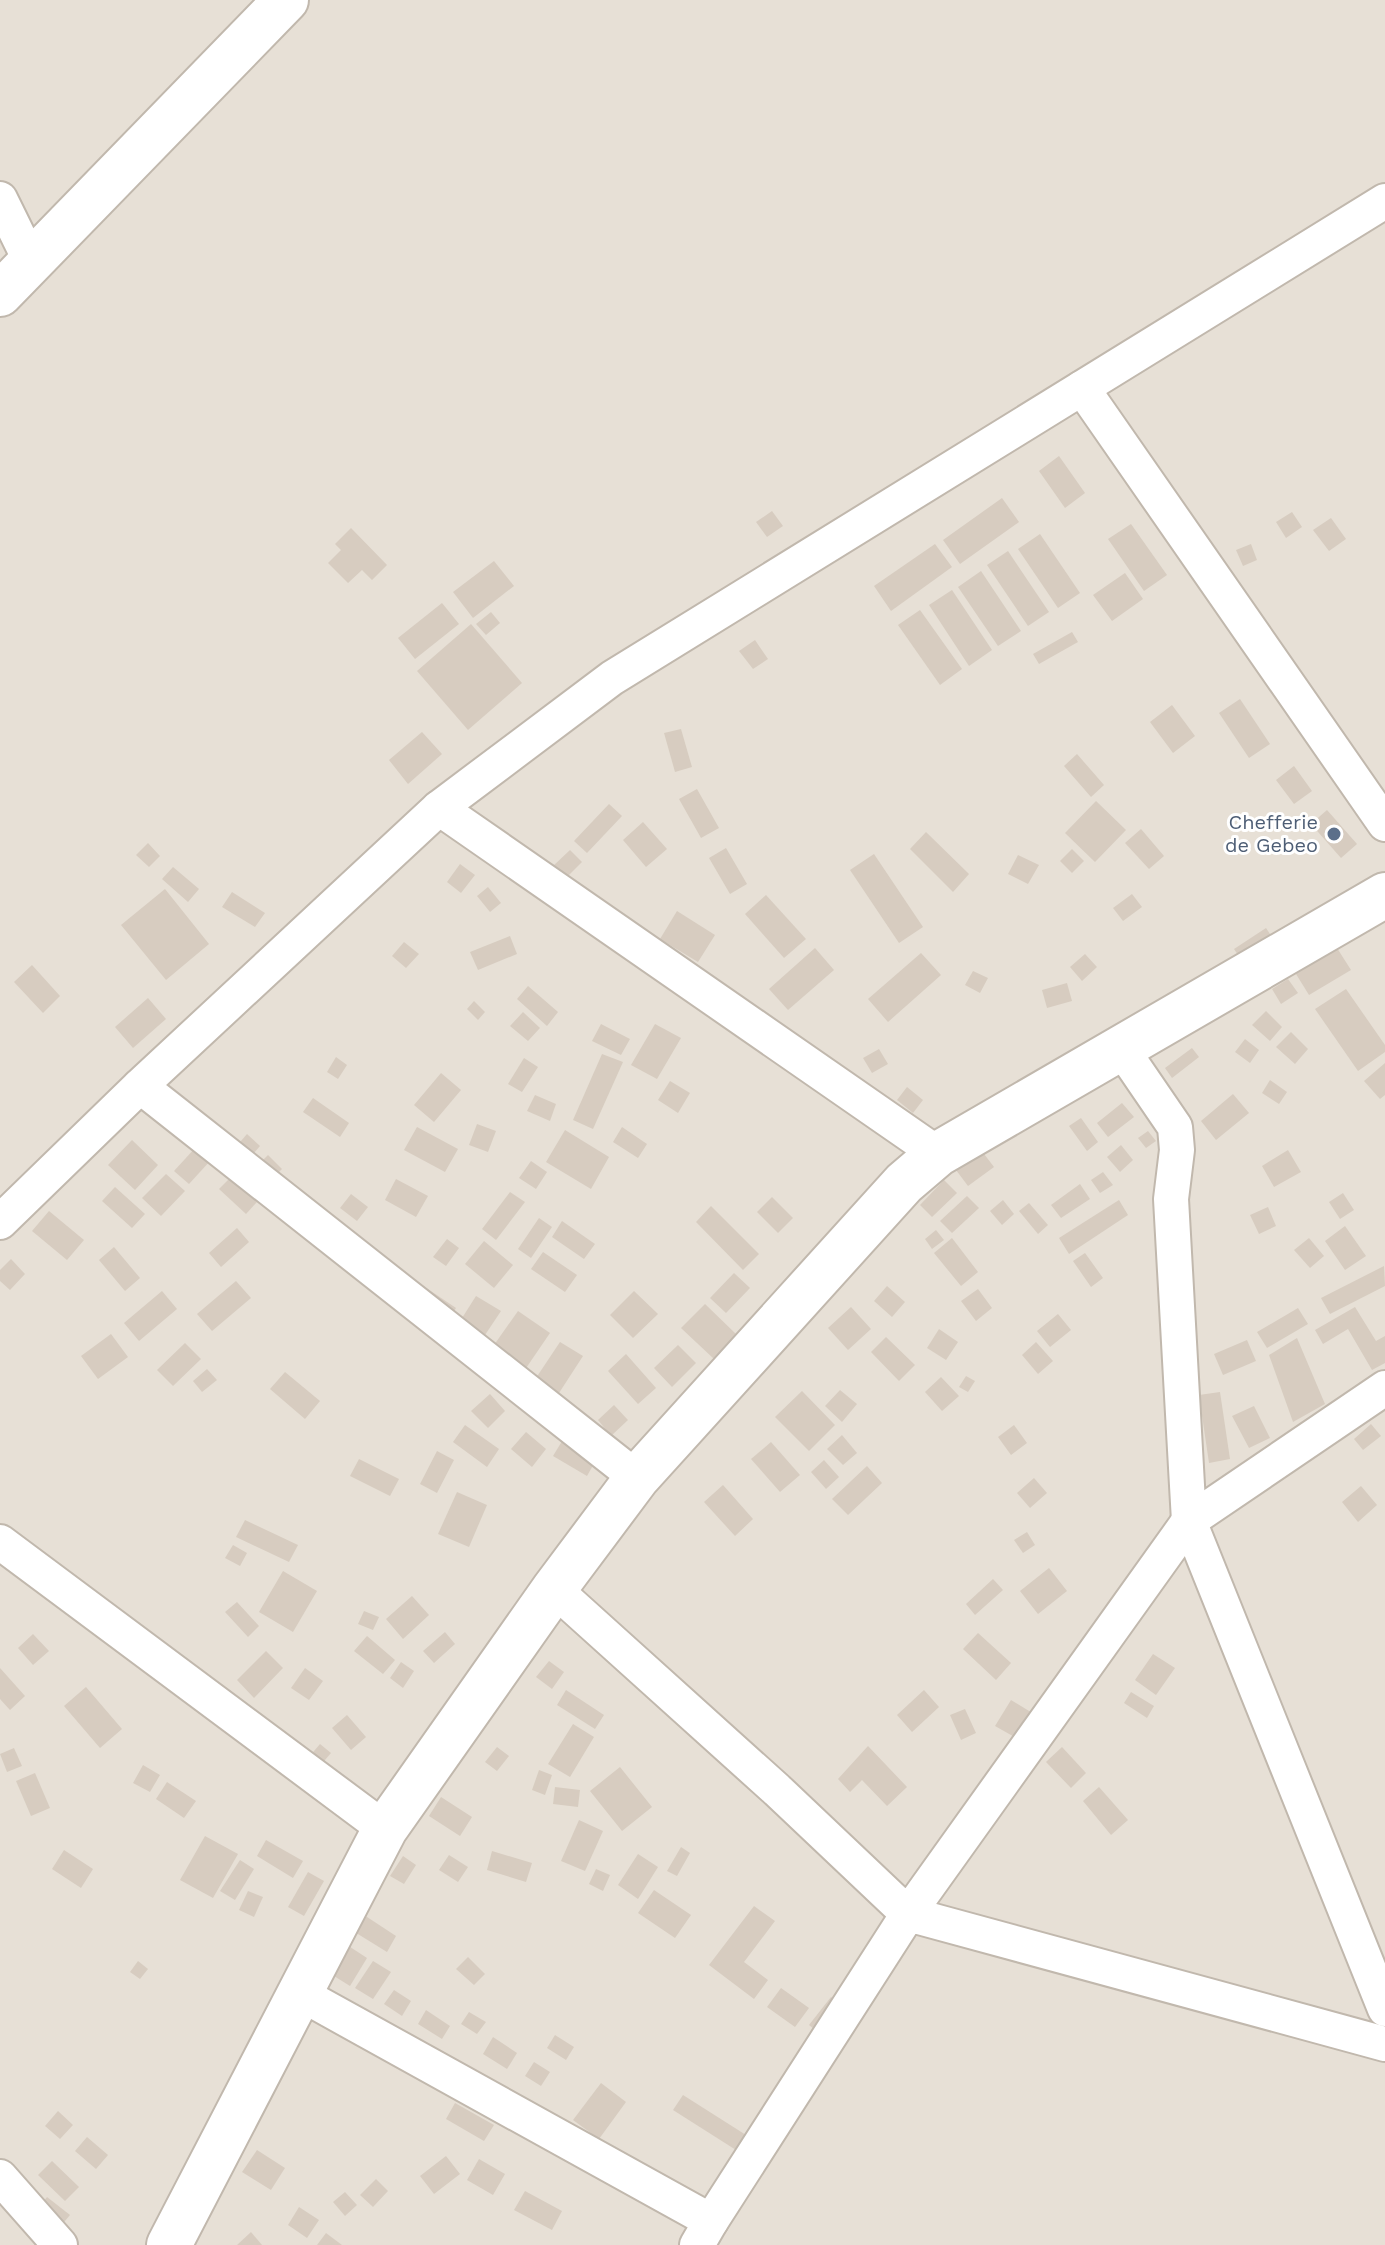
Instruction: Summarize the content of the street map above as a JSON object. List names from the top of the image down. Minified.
{"places":["Chefferie de Gebeo"]}
